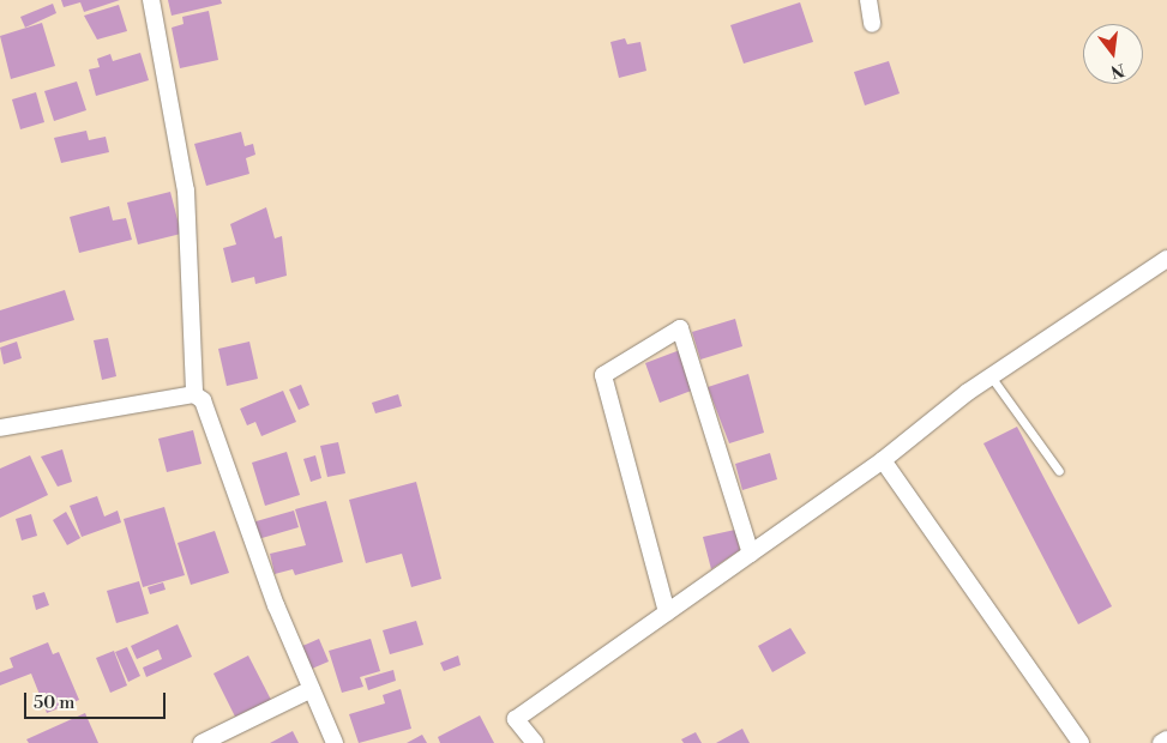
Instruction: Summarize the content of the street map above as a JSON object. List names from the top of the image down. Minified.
{"scale_bar":"50 m","north":"bottom"}
